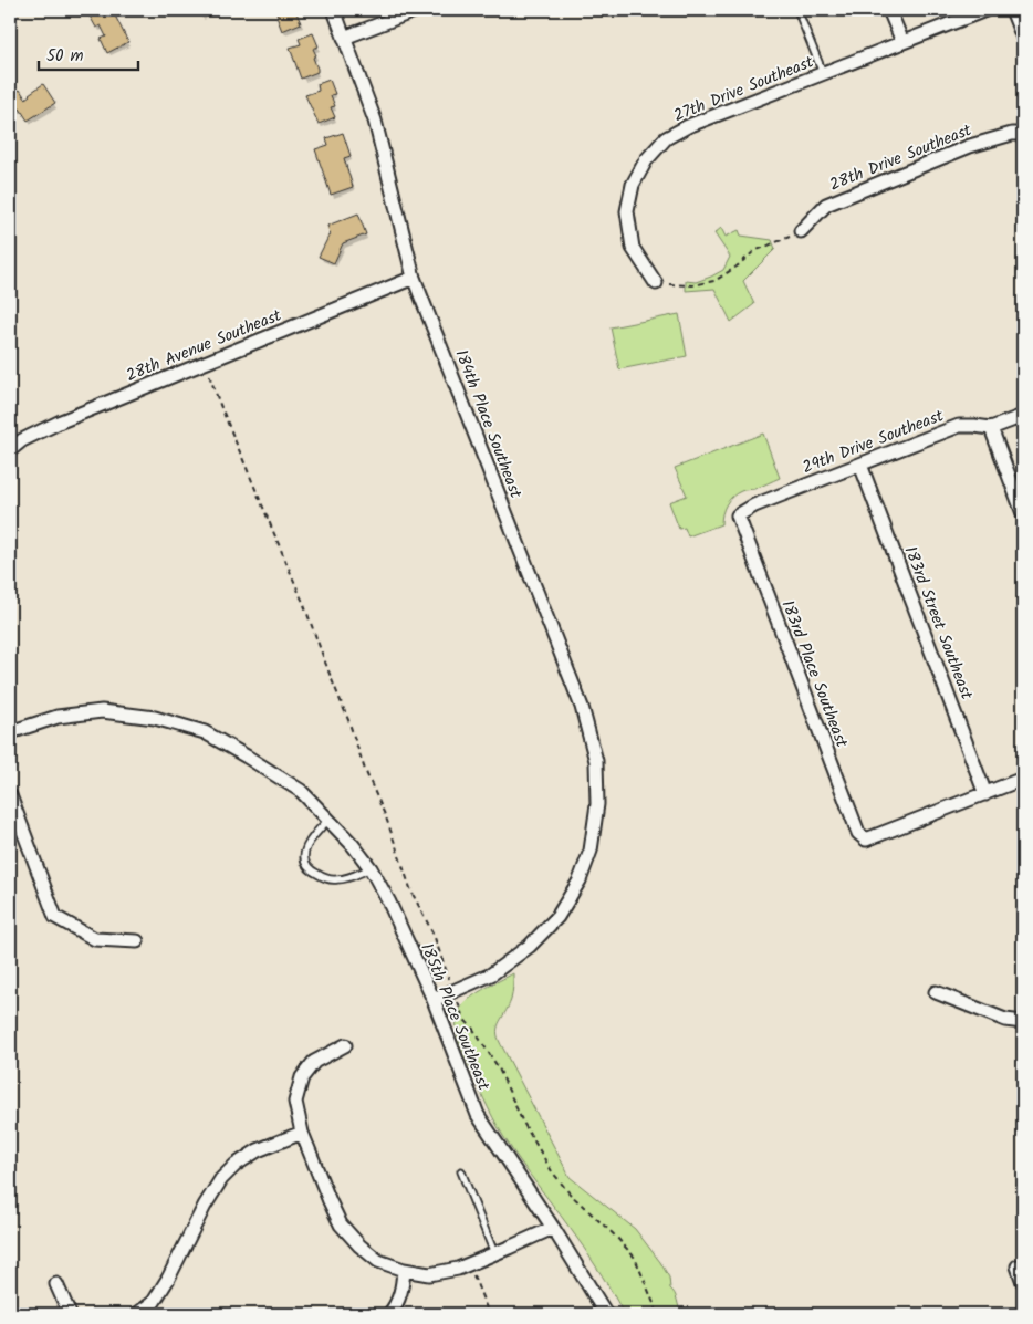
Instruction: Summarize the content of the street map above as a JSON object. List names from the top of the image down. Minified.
{"streets":{"street":["27th Drive Southeast","28th Drive Southeast","28th Avenue Southeast","184th Place Southeast","29th Drive Southeast","183rd Street Southeast","183rd Place Southeast","185th Place Southeast"]},"crossings":[["28th Avenue Southeast","184th Place Southeast"],["184th Place Southeast","185th Place Southeast"],["29th Drive Southeast","183rd Street Southeast"],["29th Drive Southeast","183rd Place Southeast"],["183rd Street Southeast","183rd Place Southeast"]],"scale_bar":"50 m"}
